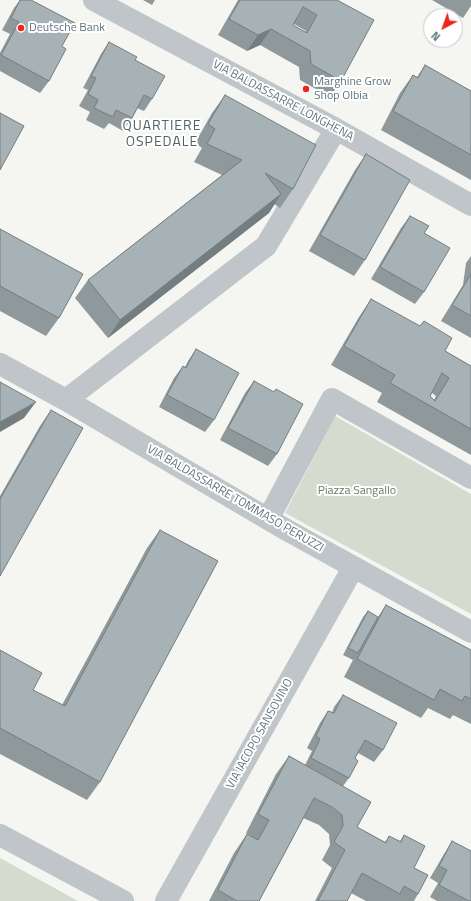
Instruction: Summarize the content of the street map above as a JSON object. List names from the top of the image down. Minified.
{"streets":{"street":["VIA BALDASSARRE LONGHENA","VIA BALDASSARRE TOMMASO PERUZZI","VIA IACOPO SANSOVINO"]},"crossings":[["VIA BALDASSARRE TOMMASO PERUZZI","VIA IACOPO SANSOVINO"]],"districts":["QUARTIERE OSPEDALE"],"parks":["Piazza Sangallo"],"places":["Deutsche Bank","Marghine Grow Shop Olbia"],"north":"bottom left"}
